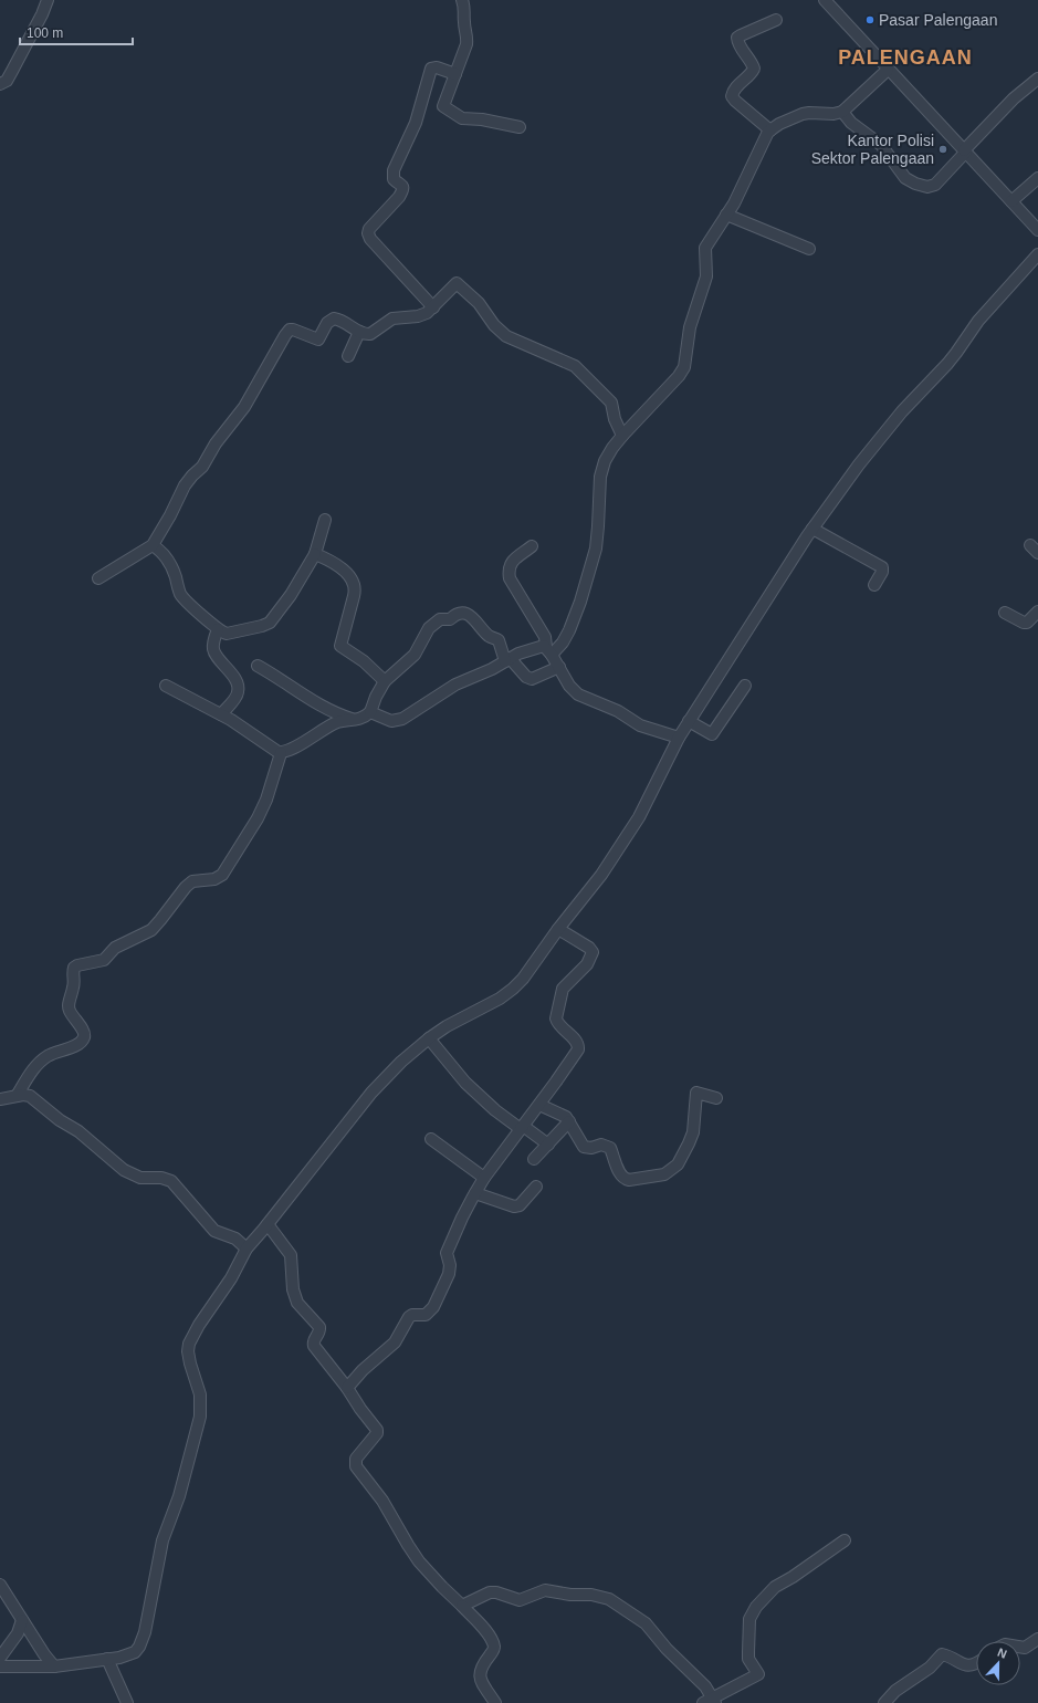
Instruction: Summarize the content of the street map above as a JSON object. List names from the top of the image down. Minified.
{"districts":["PALENGAAN"],"places":["Pasar Palengaan","Kantor Polisi Sektor Palengaan"],"scale_bar":"100 m","north":"top"}
